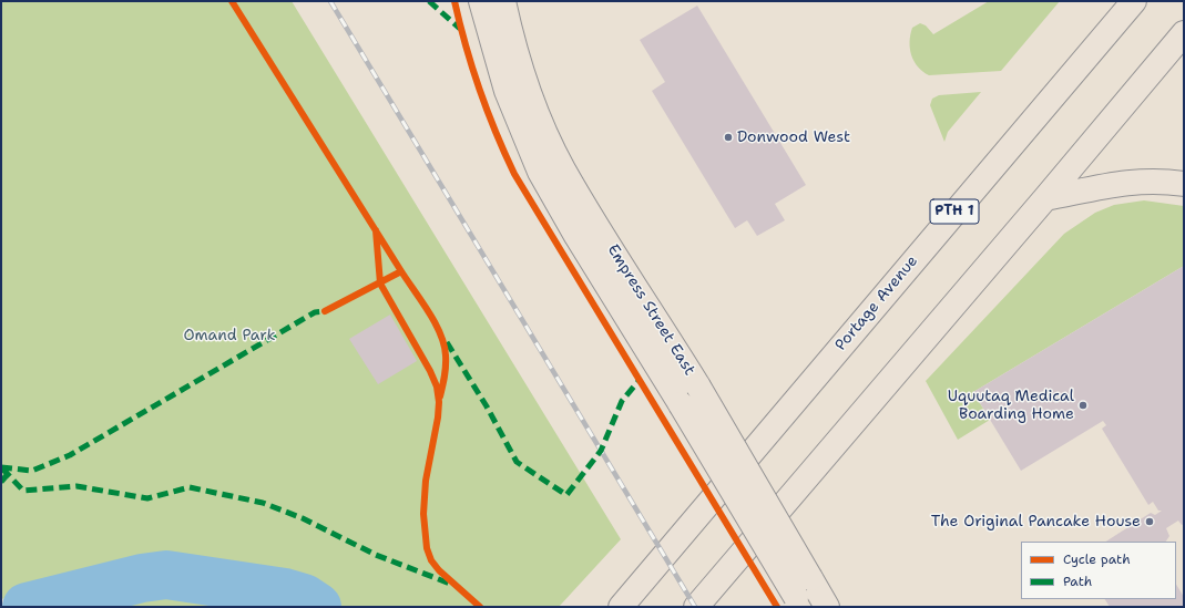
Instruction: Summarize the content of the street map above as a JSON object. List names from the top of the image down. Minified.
{"streets":{"main road":["PTH 1","Portage Avenue","Empress Street East"]},"parks":["Omand Park"],"places":["Donwood West","Uquutaq Medical Boarding Home","The Original Pancake House"],"legend":["Cycle path","Path"]}
